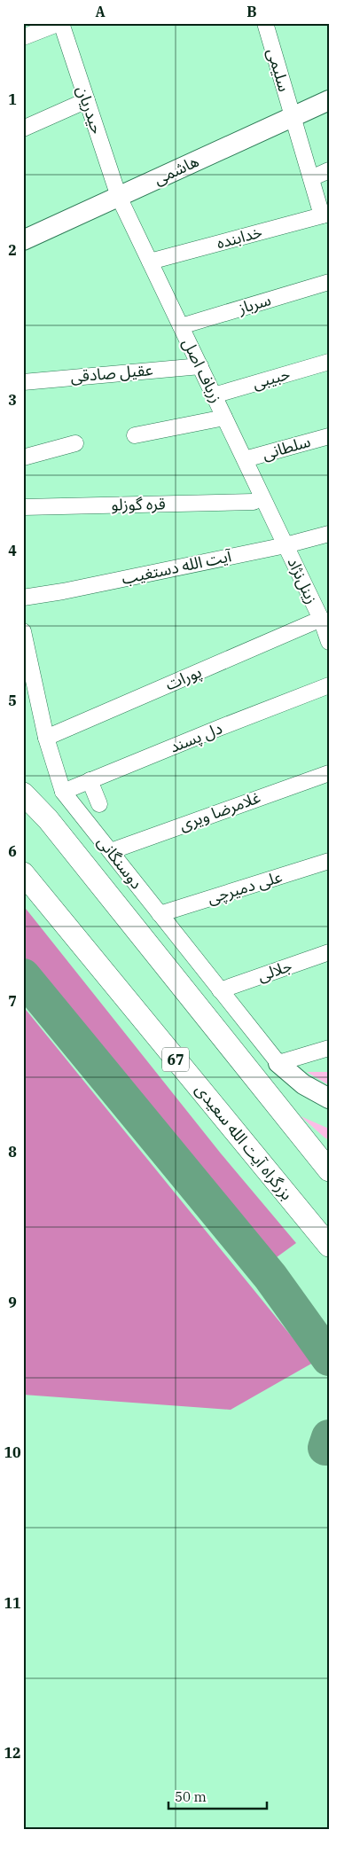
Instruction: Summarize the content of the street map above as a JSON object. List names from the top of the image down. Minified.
{"streets":{"highway":["67","بزرگراه آیت الله سعیدی"],"main road":["هاشمی"],"street":["سلیمی","حیدریان","خدابنده","سرباز","زرباف اصل","عقیل صادقی","حبیبی","سلطانی","قره گوزلو","آیت الله دستغیب","زینل‌نژاد","پورات","دل پسند","غلامرضا ویری","دوسنگانی","علی دمیرچی","جلالی"]},"crossings":[["سلیمی","هاشمی"],["سلیمی","خدابنده"],["حیدریان","هاشمی"],["حیدریان","زرباف اصل"],["هاشمی","زرباف اصل"],["خدابنده","زرباف اصل"],["سرباز","زرباف اصل"],["زرباف اصل","عقیل صادقی"],["زرباف اصل","حبیبی"],["زرباف اصل","سلطانی"],["زرباف اصل","آیت الله دستغیب"],["زرباف اصل","زینل‌نژاد"],["آیت الله دستغیب","زینل‌نژاد"],["زینل‌نژاد","پورات"],["پورات","دوسنگانی"],["دل پسند","دوسنگانی"],["غلامرضا ویری","دوسنگانی"],["دوسنگانی","علی دمیرچی"],["دوسنگانی","جلالی"]],"scale_bar":"50 m","grid":{"columns":["A","B"],"rows":["1","2","3","4","5","6","7","8","9","10","11","12"]}}
